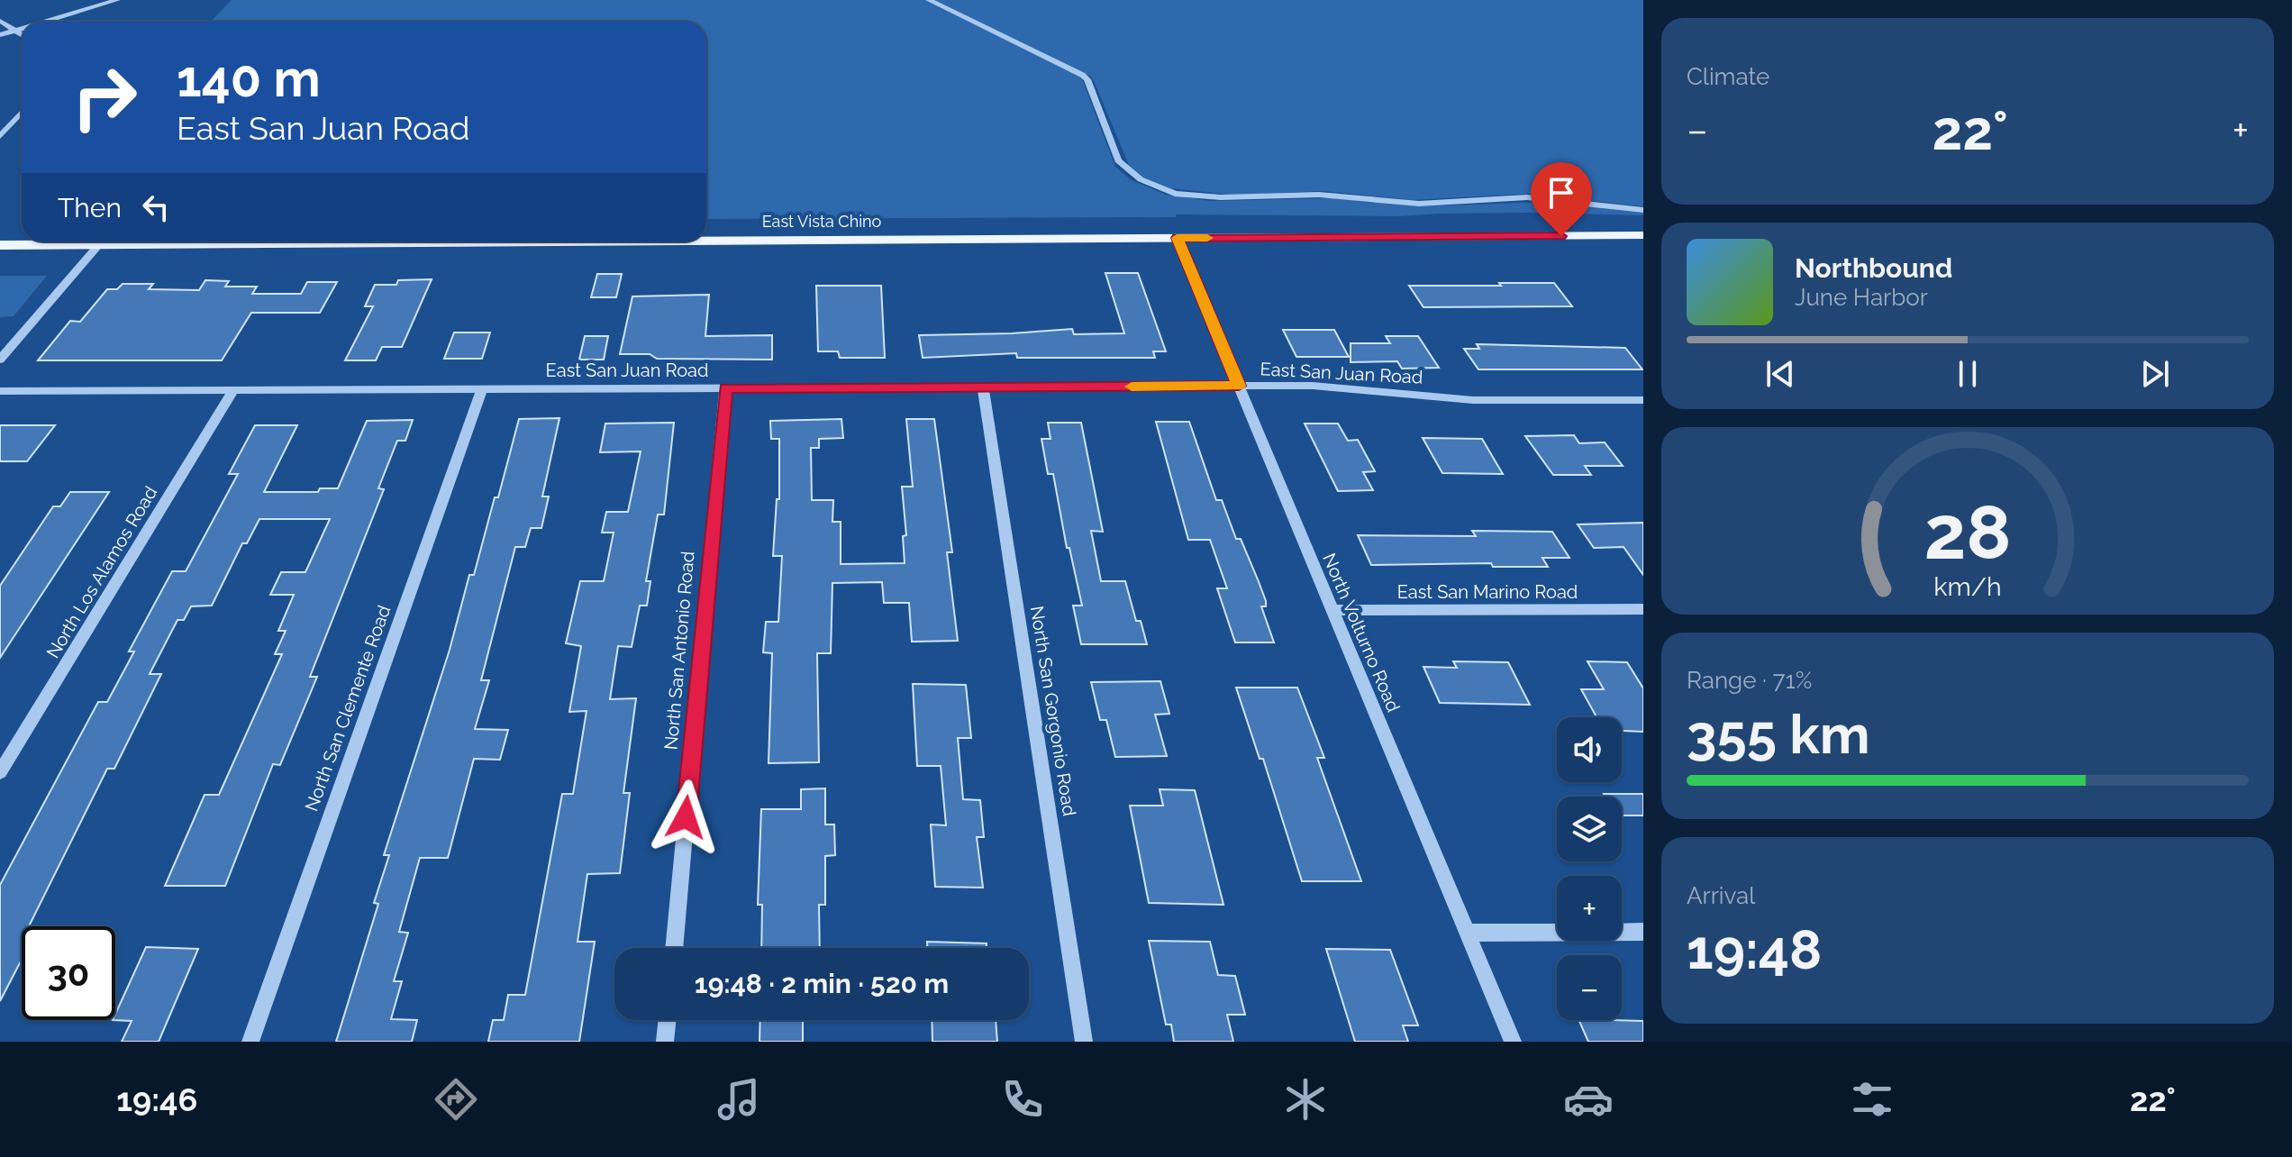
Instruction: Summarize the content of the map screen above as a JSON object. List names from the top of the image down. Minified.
{"streets":{"main road":["East Vista Chino"],"street":["East San Juan Road","North Los Alamos Road","East San Marino Road","North Volturno Road","North San Antonio Road","North San Clemente Road","North San Gorgonio Road"]},"crossings":[["East Vista Chino","North Volturno Road"],["East San Juan Road","North Los Alamos Road"],["East San Juan Road","North Volturno Road"],["East San Juan Road","North San Antonio Road"],["East San Juan Road","North San Clemente Road"],["East San Juan Road","North San Gorgonio Road"],["East San Marino Road","North Volturno Road"]],"page":{"tile":["Climate",["Range · 71%","355 km"],["Arrival","19:48"]],"turn":["140 m","East San Juan Road"],"heat":["−","22°","+"],"then":"Then","song":["Northbound","June Harbor"],"map_buttons":["+","−"],"limit":"30","trip":"19:48 · 2 min · 520 m","tabs":["19:46","22°"],"gauge":["28","km/h"]}}
